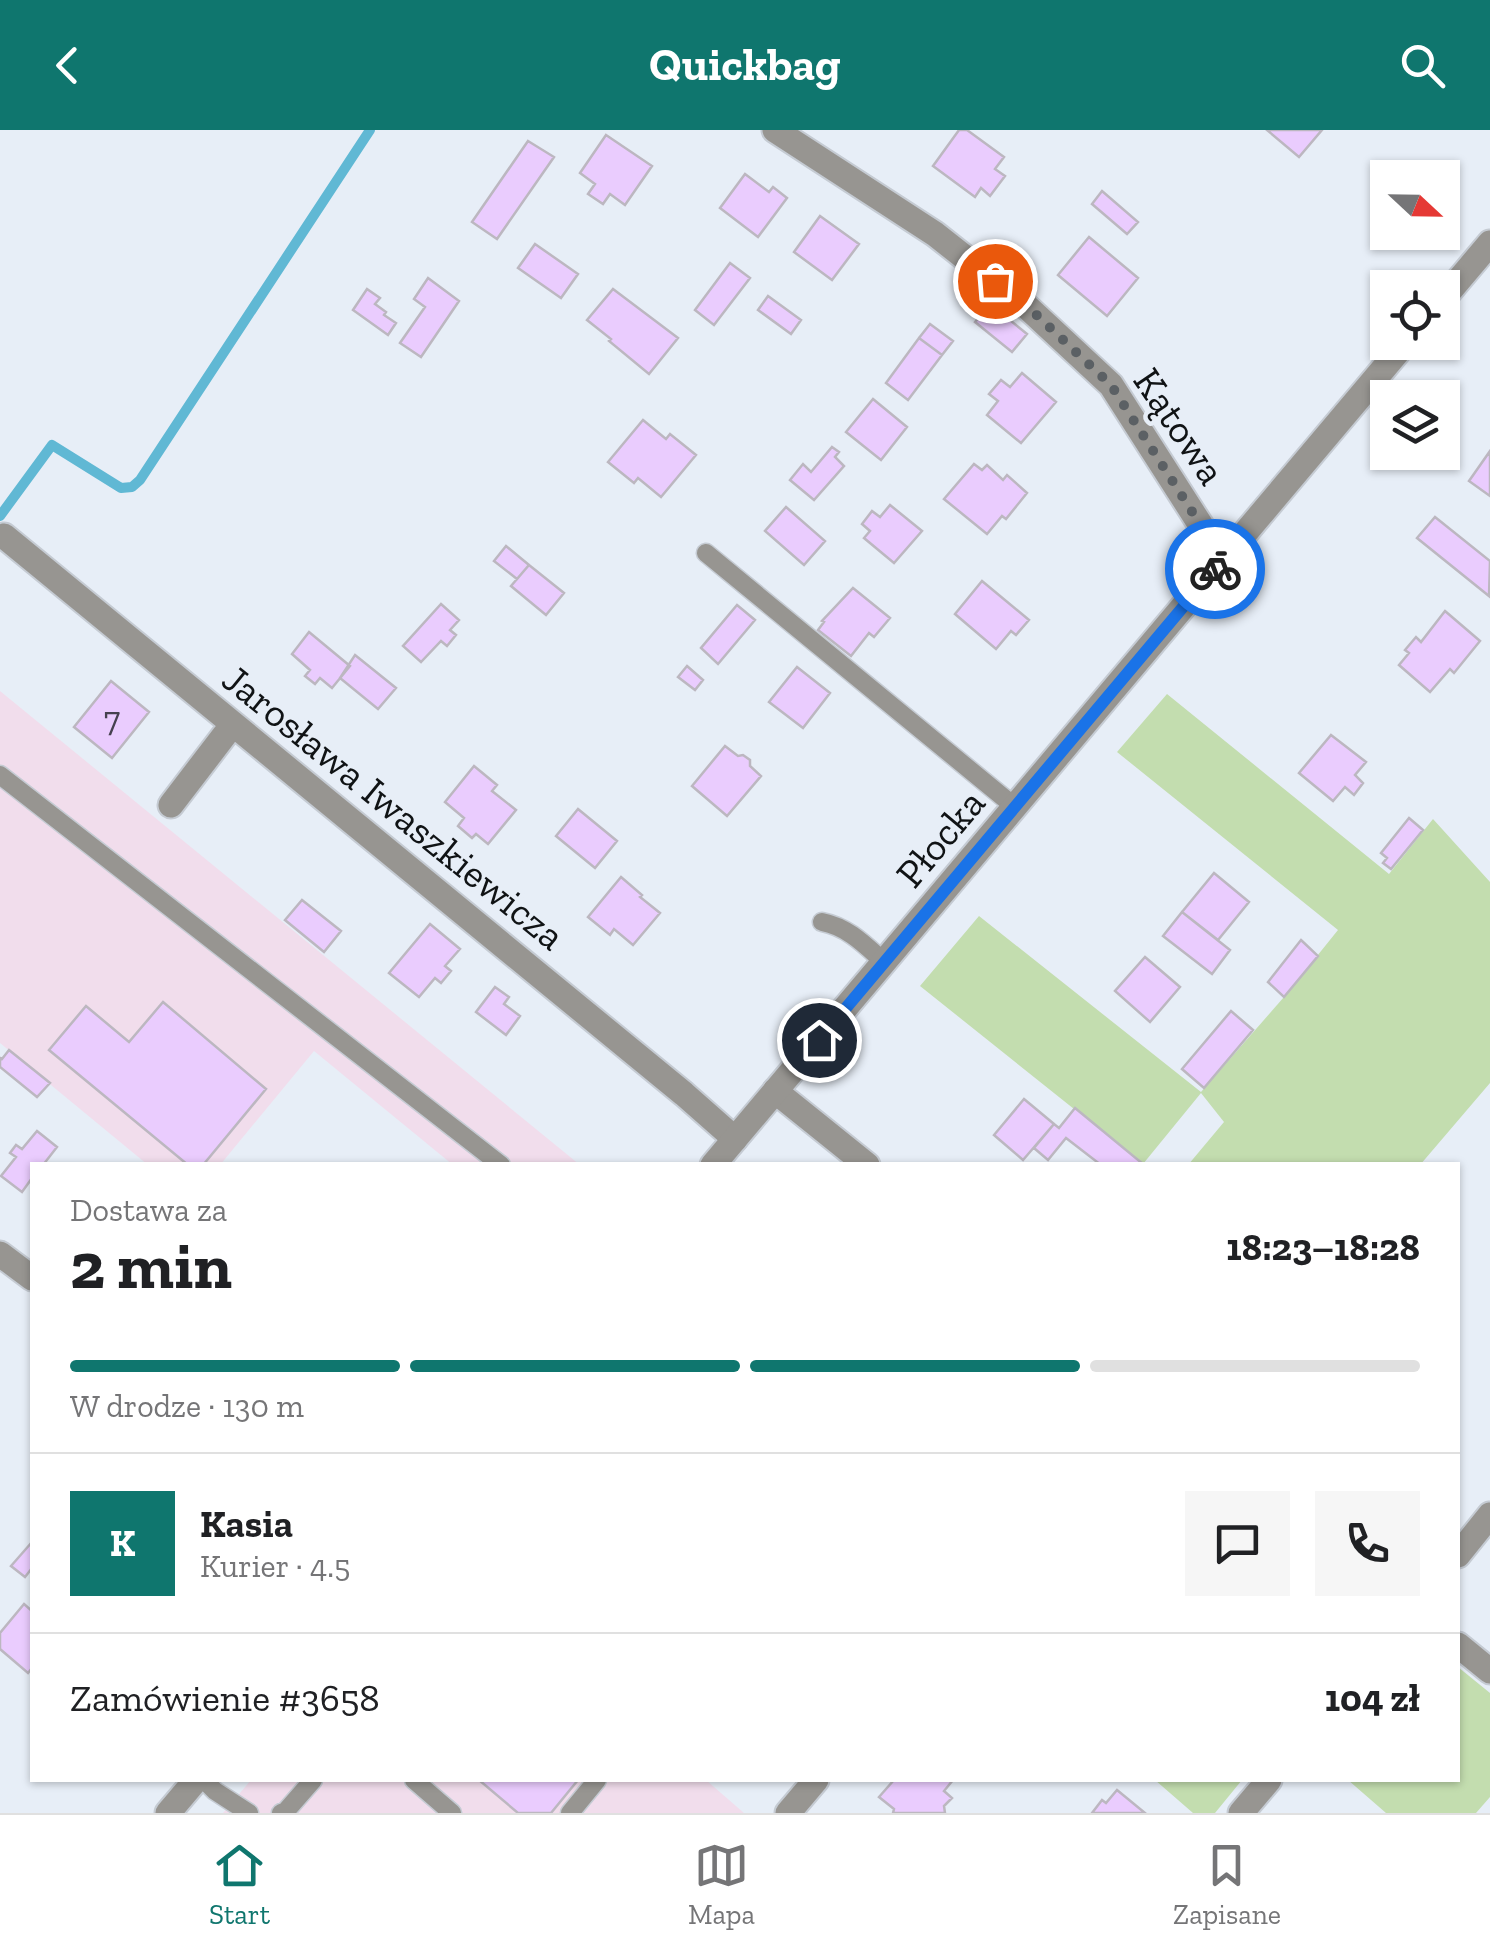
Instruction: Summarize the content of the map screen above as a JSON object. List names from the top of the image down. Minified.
{"streets":{"street":["Kątowa","Jarosława Iwaszkiewicza","Płocka"]},"crossings":[["Kątowa","Płocka"],["Jarosława Iwaszkiewicza","Płocka"]],"house_numbers":["7"],"north":"right","page":{"header":"Quickbag","heading":["2 min","Dostawa za","18:23–18:28"],"panel":["Kasia","Kurier · 4.5","Zamówienie #3658","104 zł"],"bar":"W drodze · 130 m","round":"K","tabs":["Start","Mapa","Zapisane"]}}
